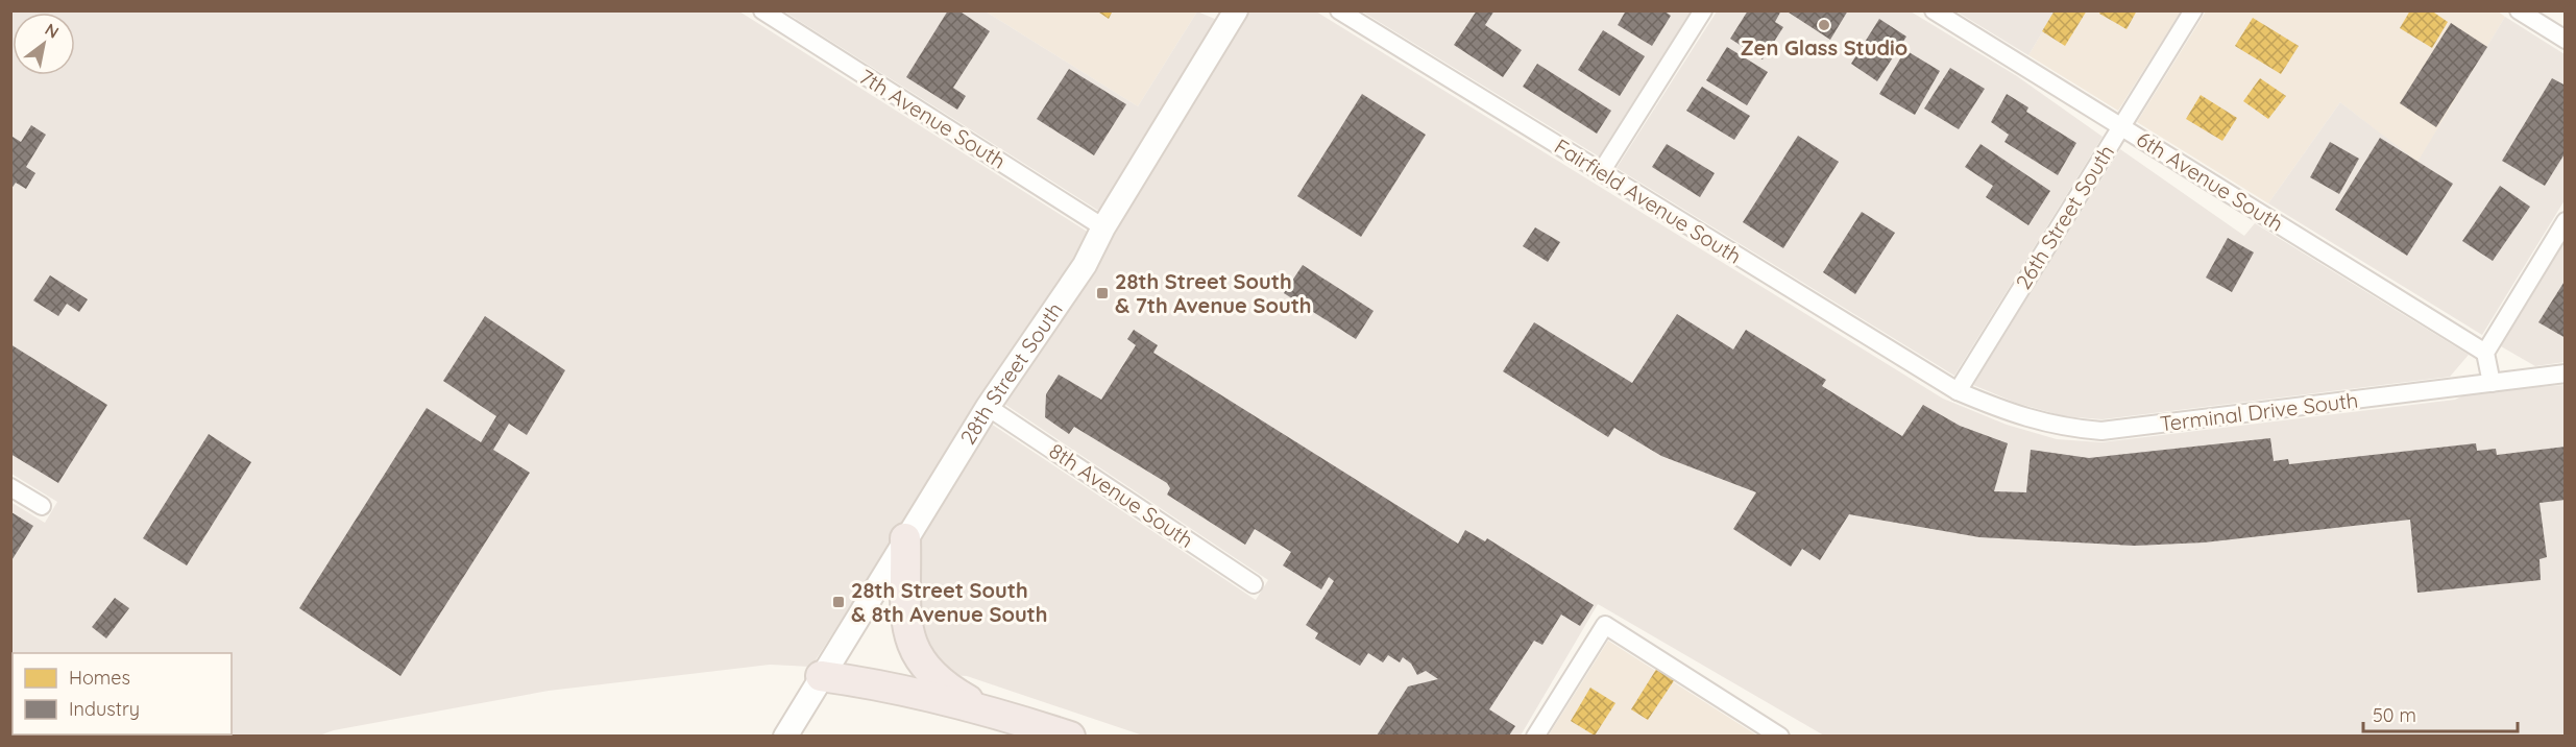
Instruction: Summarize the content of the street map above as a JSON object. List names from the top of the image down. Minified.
{"streets":{"street":["7th Avenue South","6th Avenue South","Fairfield Avenue South","26th Street South","28th Street South","Terminal Drive South","8th Avenue South"]},"crossings":[["7th Avenue South","28th Street South"],["6th Avenue South","26th Street South"],["Fairfield Avenue South","26th Street South"],["Fairfield Avenue South","Terminal Drive South"],["26th Street South","Terminal Drive South"],["28th Street South","8th Avenue South"]],"places":{"other":["Zen Glass Studio"],"transit":["28th Street South & 7th Avenue South","28th Street South & 8th Avenue South"]},"legend":["Homes","Industry"],"scale_bar":"50 m","north":"top right"}
